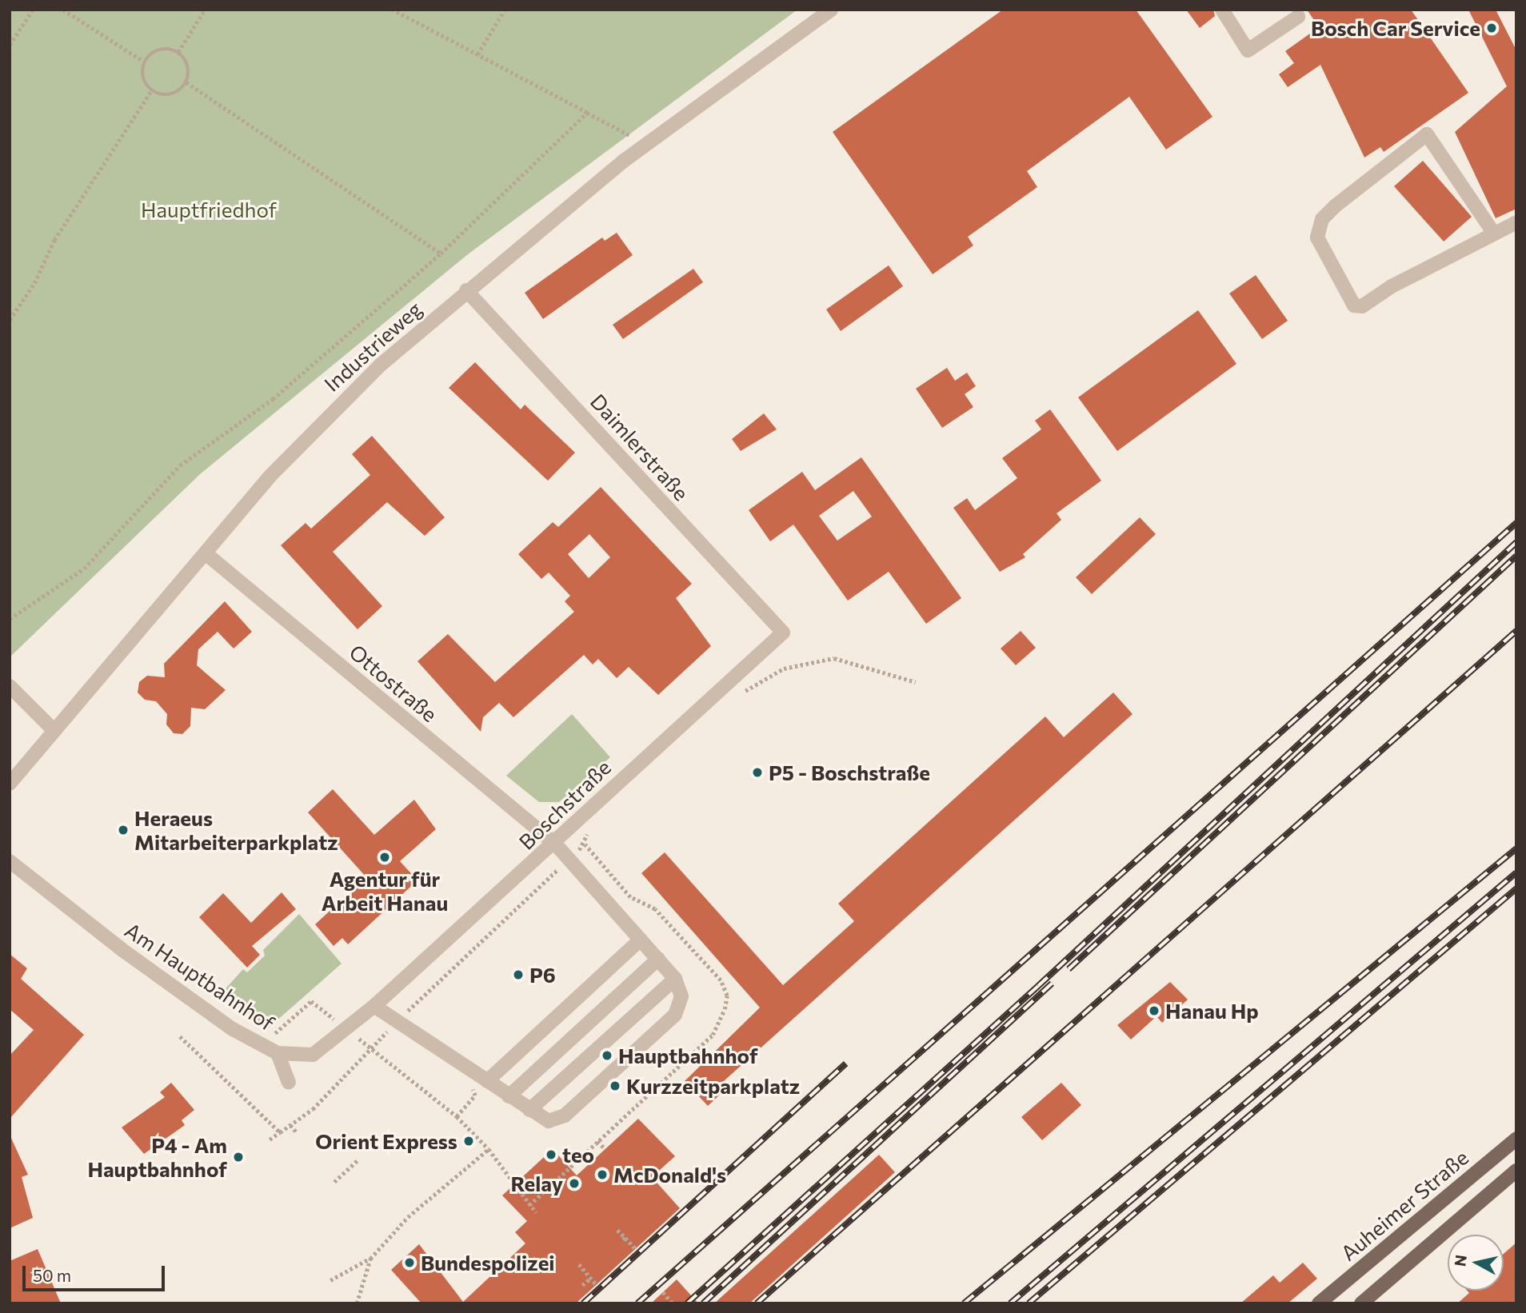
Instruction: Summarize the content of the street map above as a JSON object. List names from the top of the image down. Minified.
{"streets":{"main road":["Auheimer Straße"],"street":["Industrieweg","Daimlerstraße","Ottostraße","Boschstraße","Am Hauptbahnhof"]},"crossings":[["Industrieweg","Daimlerstraße"],["Industrieweg","Ottostraße"],["Daimlerstraße","Boschstraße"],["Ottostraße","Boschstraße"],["Boschstraße","Am Hauptbahnhof"]],"parks":["Hauptfriedhof"],"places":["Bosch Car Service","P5 - Boschstraße","Heraeus Mitarbeiterparkplatz","Agentur für Arbeit Hanau","P6","Hanau Hp","Hauptbahnhof","Kurzzeitparkplatz","Orient Express","teo","P4 - Am Hauptbahnhof","McDonald's","Relay","Bundespolizei"],"scale_bar":"50 m","north":"left"}
